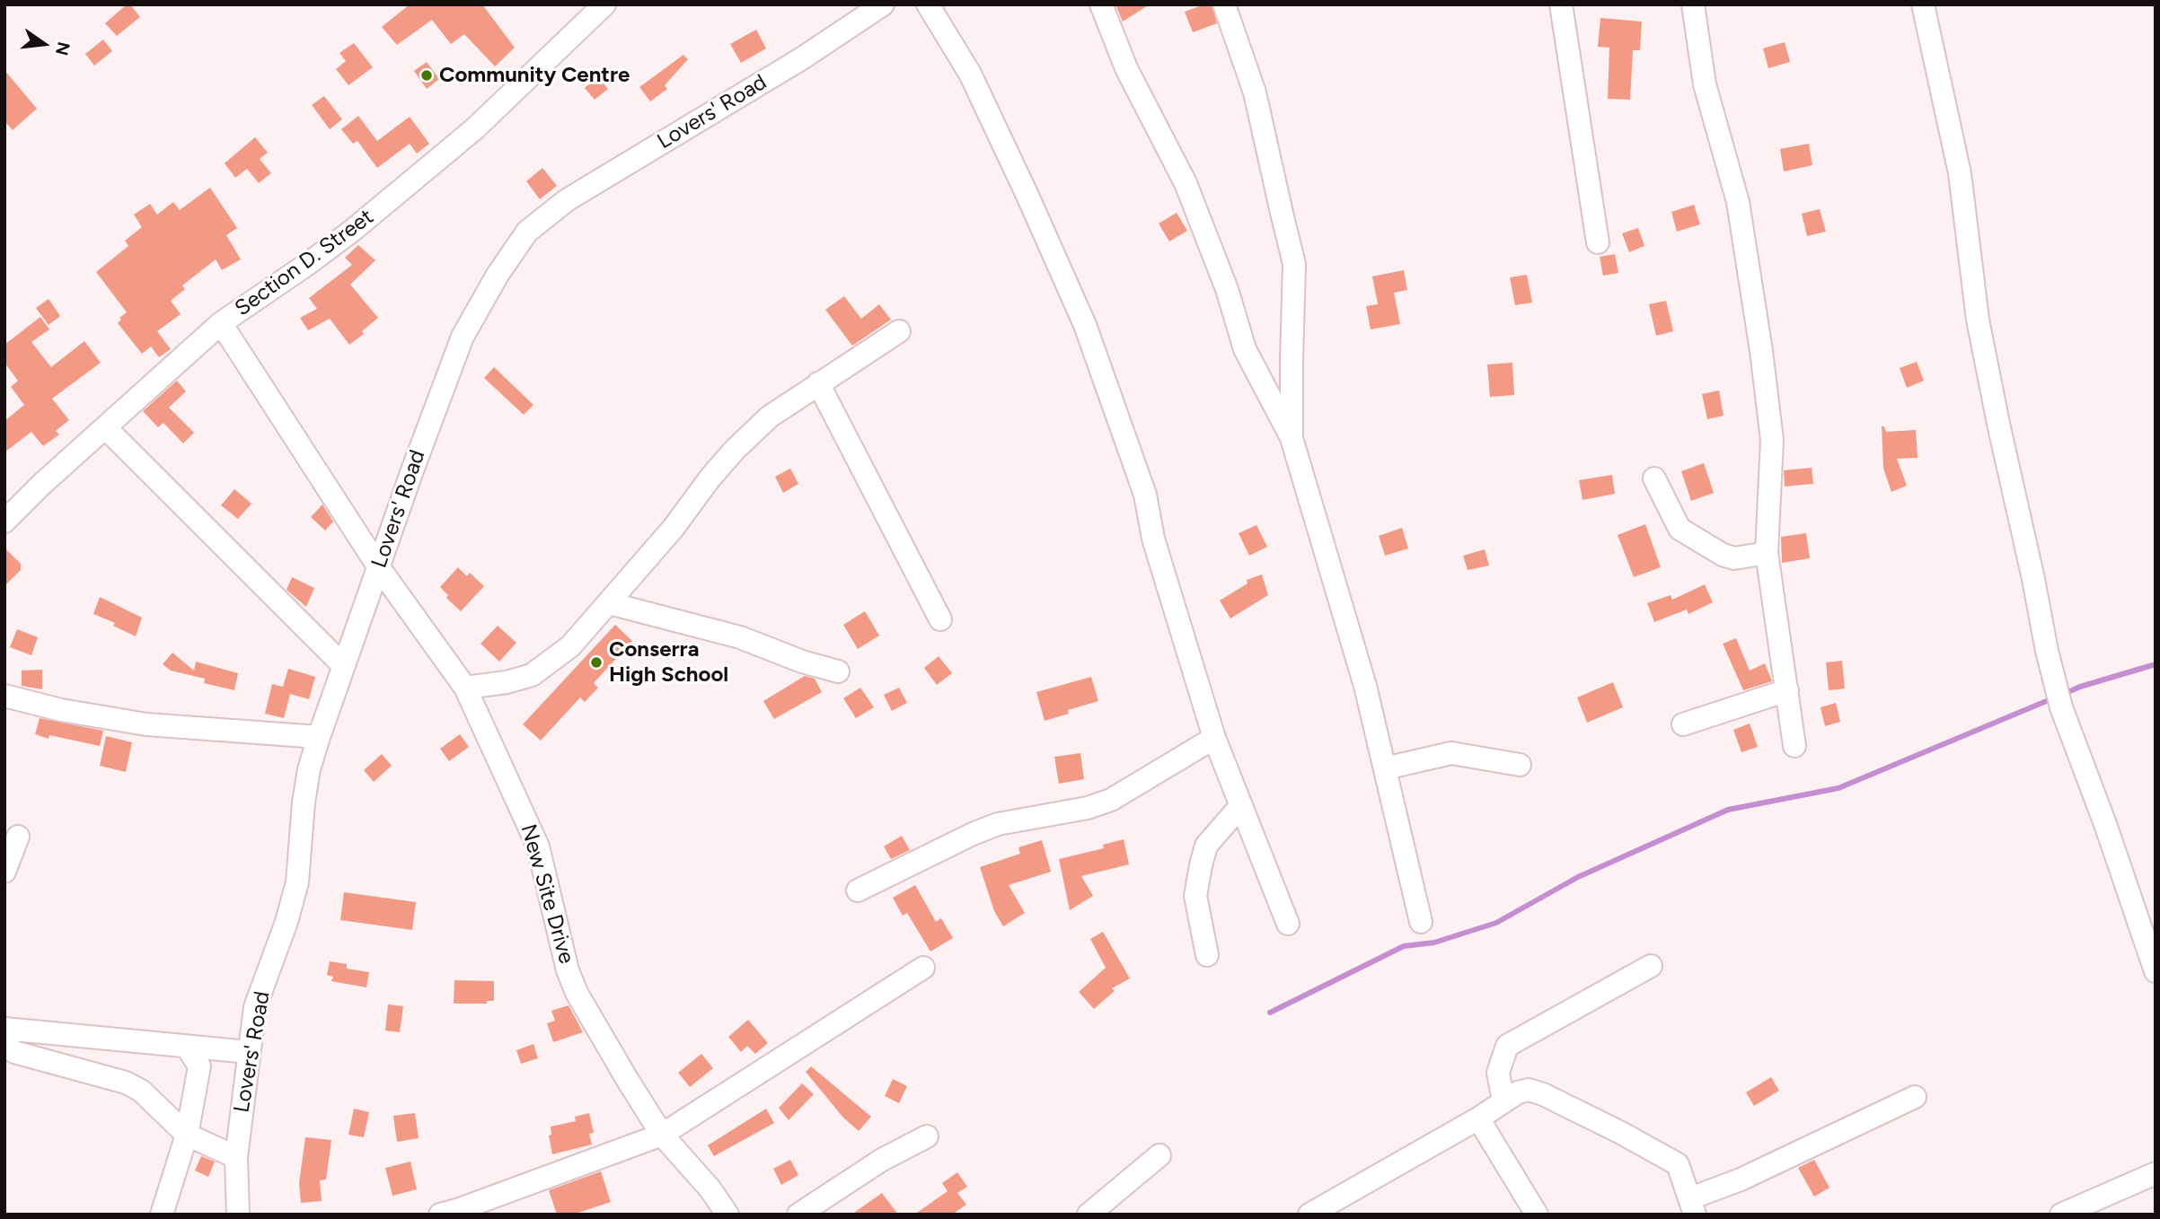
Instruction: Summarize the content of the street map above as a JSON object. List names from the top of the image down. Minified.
{"streets":{"street":["Lovers' Road","Section D. Street","New Site Drive"]},"crossings":[["Lovers' Road","New Site Drive"],["Section D. Street","New Site Drive"]],"places":["Community Centre","Conserra High School"],"north":"right"}
